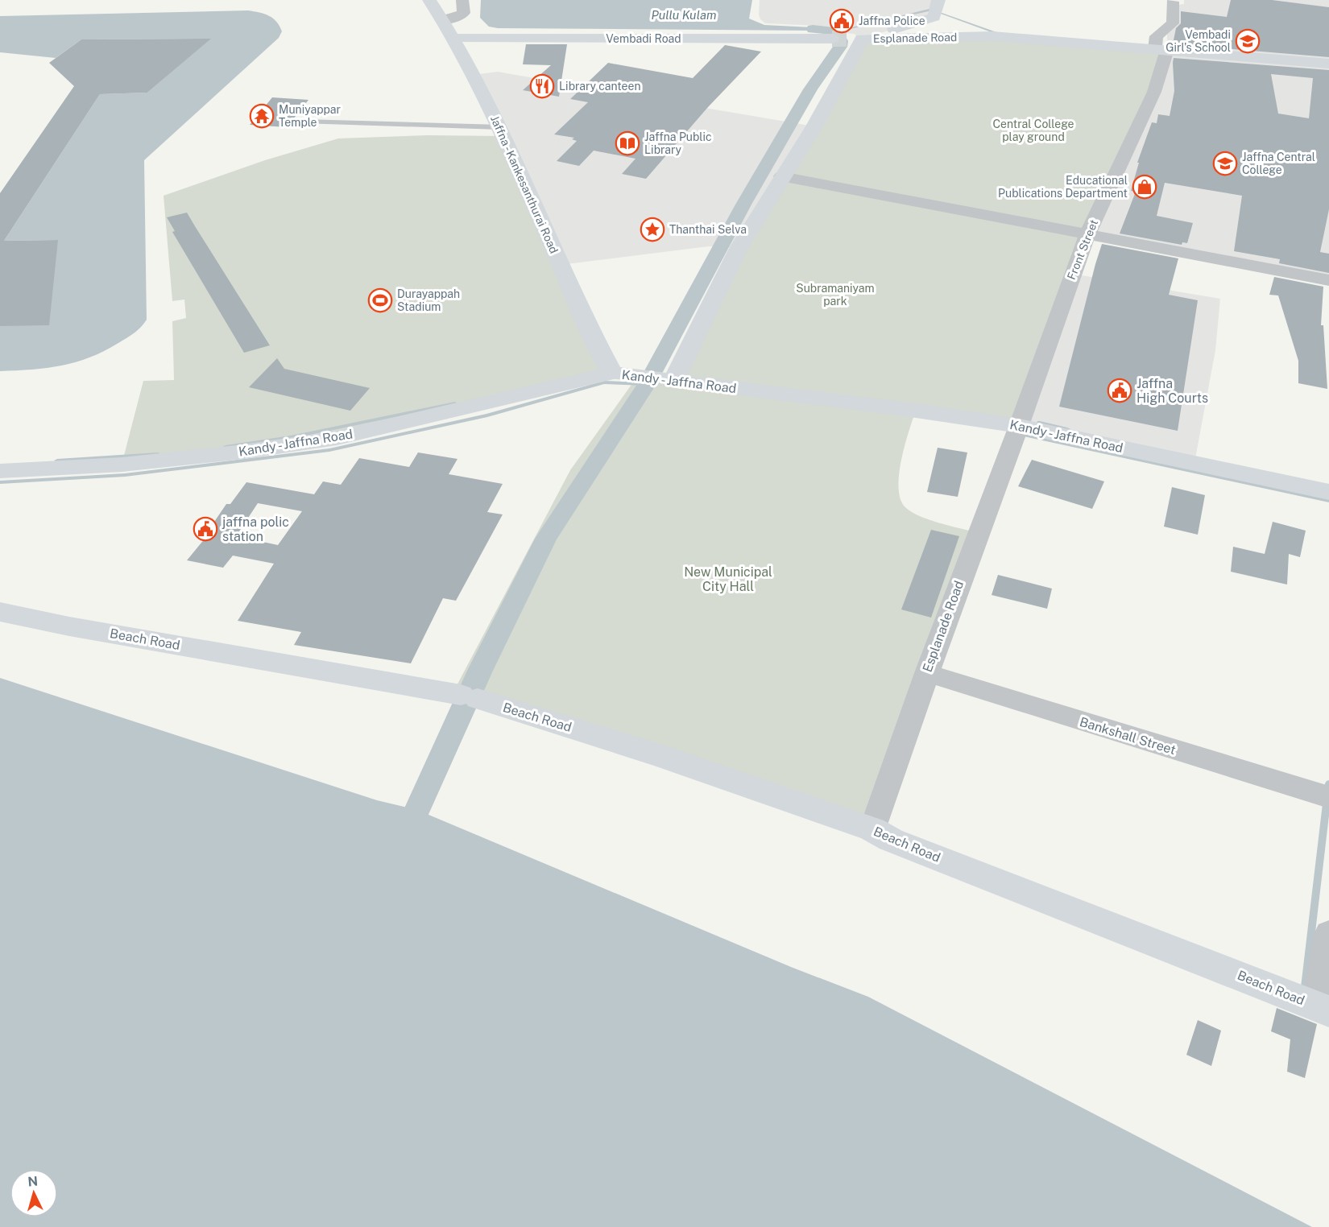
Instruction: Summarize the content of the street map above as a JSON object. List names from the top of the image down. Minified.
{"streets":{"main road":["Esplanade Road","Vembadi Road","Jaffna - Kankesanthurai Road","Kandy - Jaffna Road","Beach Road"],"street":["Front Street","Bankshall Street"]},"crossings":[["Esplanade Road","Vembadi Road"],["Esplanade Road","Front Street"],["Esplanade Road","Kandy - Jaffna Road"],["Esplanade Road","Beach Road"],["Esplanade Road","Bankshall Street"],["Vembadi Road","Jaffna - Kankesanthurai Road"],["Jaffna - Kankesanthurai Road","Kandy - Jaffna Road"],["Front Street","Kandy - Jaffna Road"]],"water":["Pullu Kulam"],"parks":["Central College play ground","Subramaniyam park","New Municipal City Hall"],"places":{"public building":["Jaffna Police","Jaffna High Courts","jaffna polic station"],"school or university":["Vembadi Girl's School","Jaffna Central College"],"restaurant":["Library canteen"],"temple":["Muniyappar Temple"],"library":["Jaffna Public Library"],"shop":["Educational Publications Department"],"place":["Thanthai Selva"],"sports":["Durayappah Stadium"]},"north":"top"}
